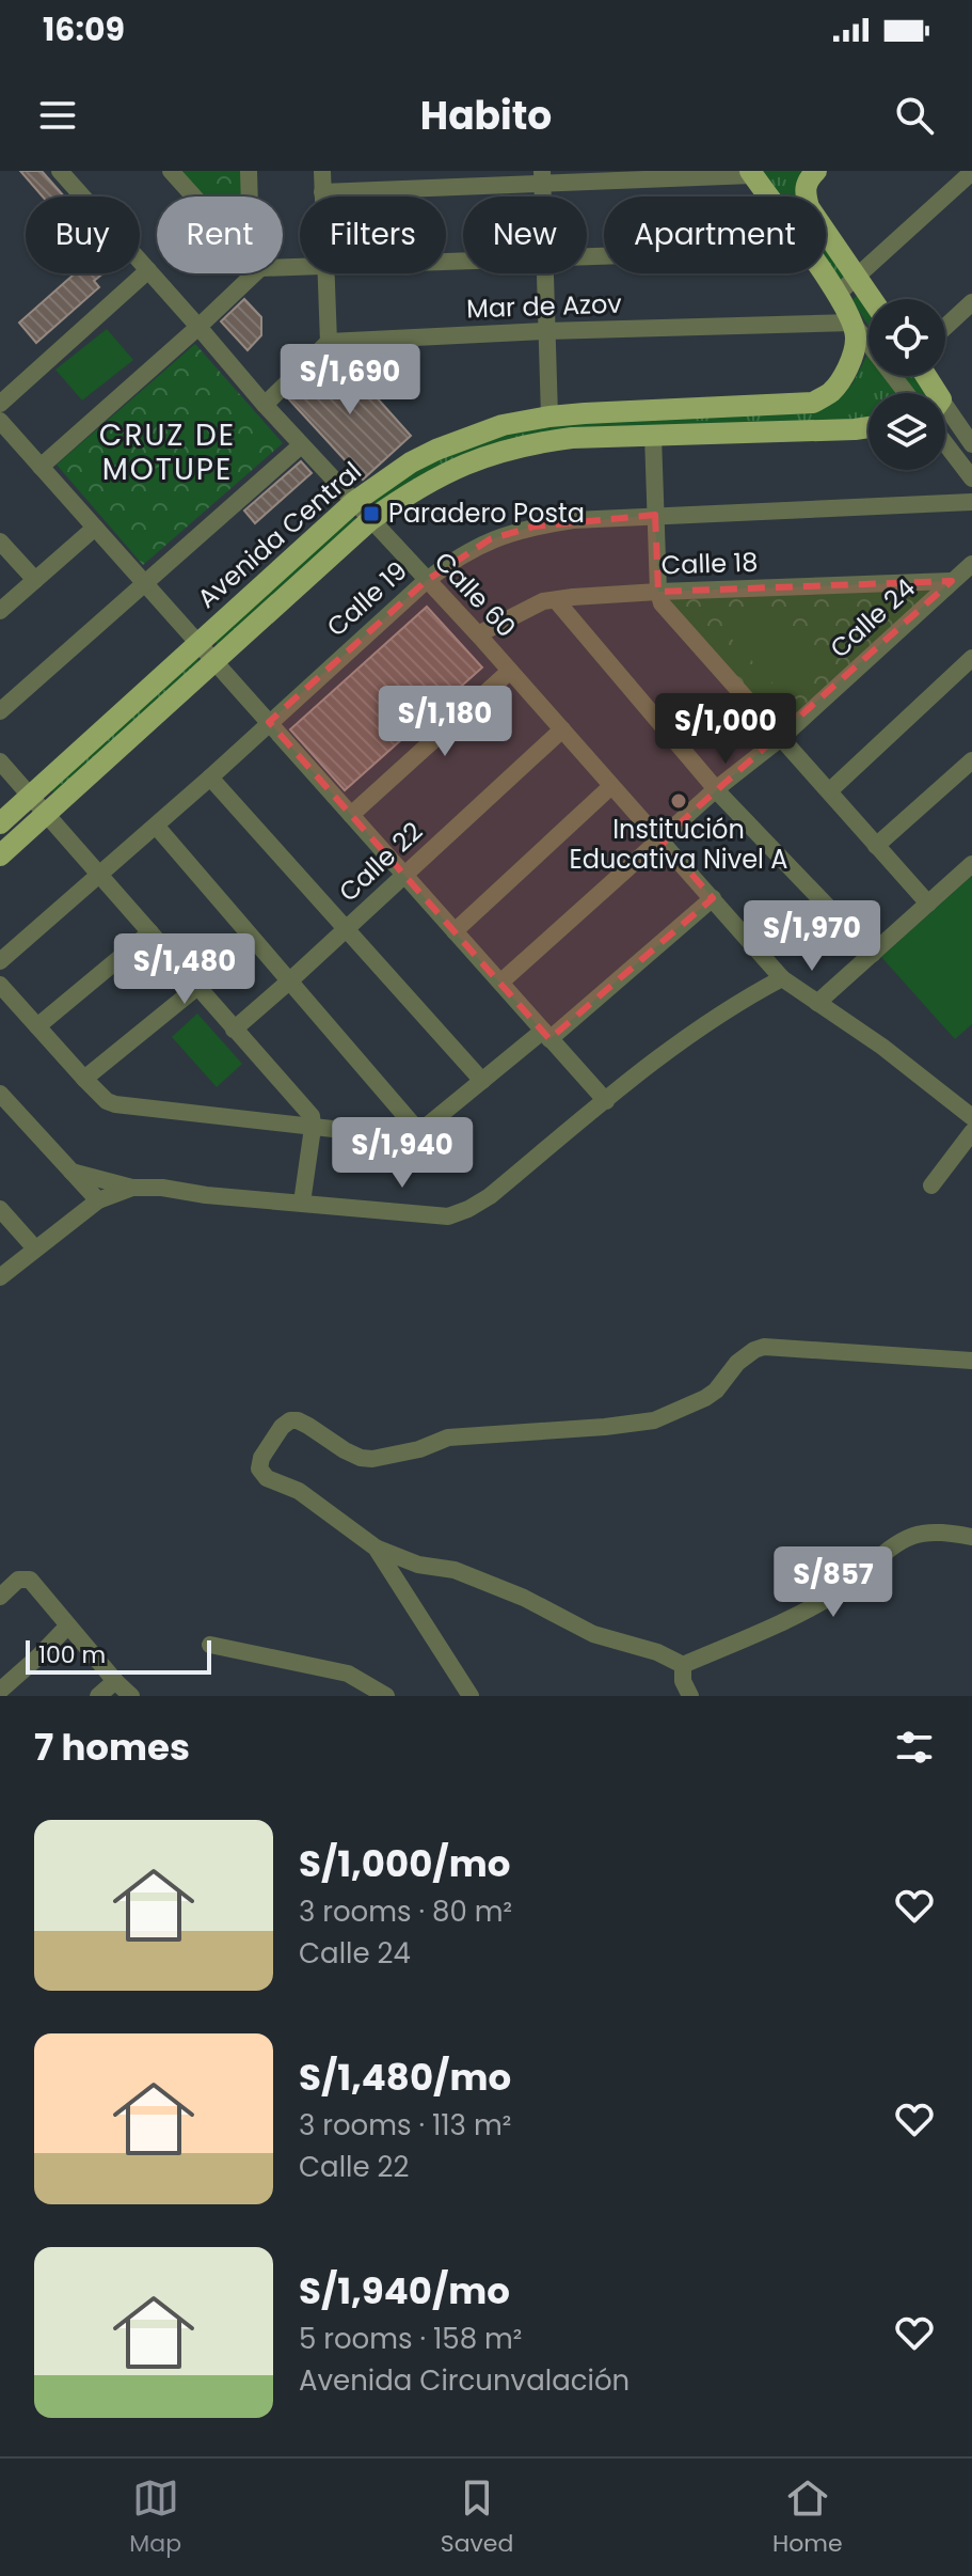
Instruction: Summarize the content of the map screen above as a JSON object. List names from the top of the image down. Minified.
{"streets":{"main road":["Avenida Central"],"street":["Mar de Azov","Calle 18","Calle 60","Calle 19","Calle 24","Calle 22"]},"crossings":[["Mar de Azov","Avenida Central"],["Avenida Central","Calle 60"],["Calle 18","Calle 60"],["Calle 18","Calle 24"],["Calle 60","Calle 19"],["Calle 60","Calle 24"],["Calle 60","Calle 22"]],"districts":["CRUZ DE MOTUPE"],"places":{"transit":["Paradero Posta"],"other":["Institución Educativa Nivel A"]},"scale_bar":"100 m","page":{"status":"16:09","header":"Habito","chip":["Buy","Rent","Filters","New","Apartment"],"price":["S/1,690","S/1,180","S/1,000","S/1,970","S/1,480","S/1,940","S/857"],"scale":"100 m","heading":"7 homes","list":[{"name":"S/1,000/mo","note":"3 rooms · 80 m² · Calle 24"},{"name":"S/1,480/mo","note":"3 rooms · 113 m² · Calle 22"},{"name":"S/1,940/mo","note":"5 rooms · 158 m² · Avenida Circunvalación"}],"tabs":["Map","Saved","Home"]}}
